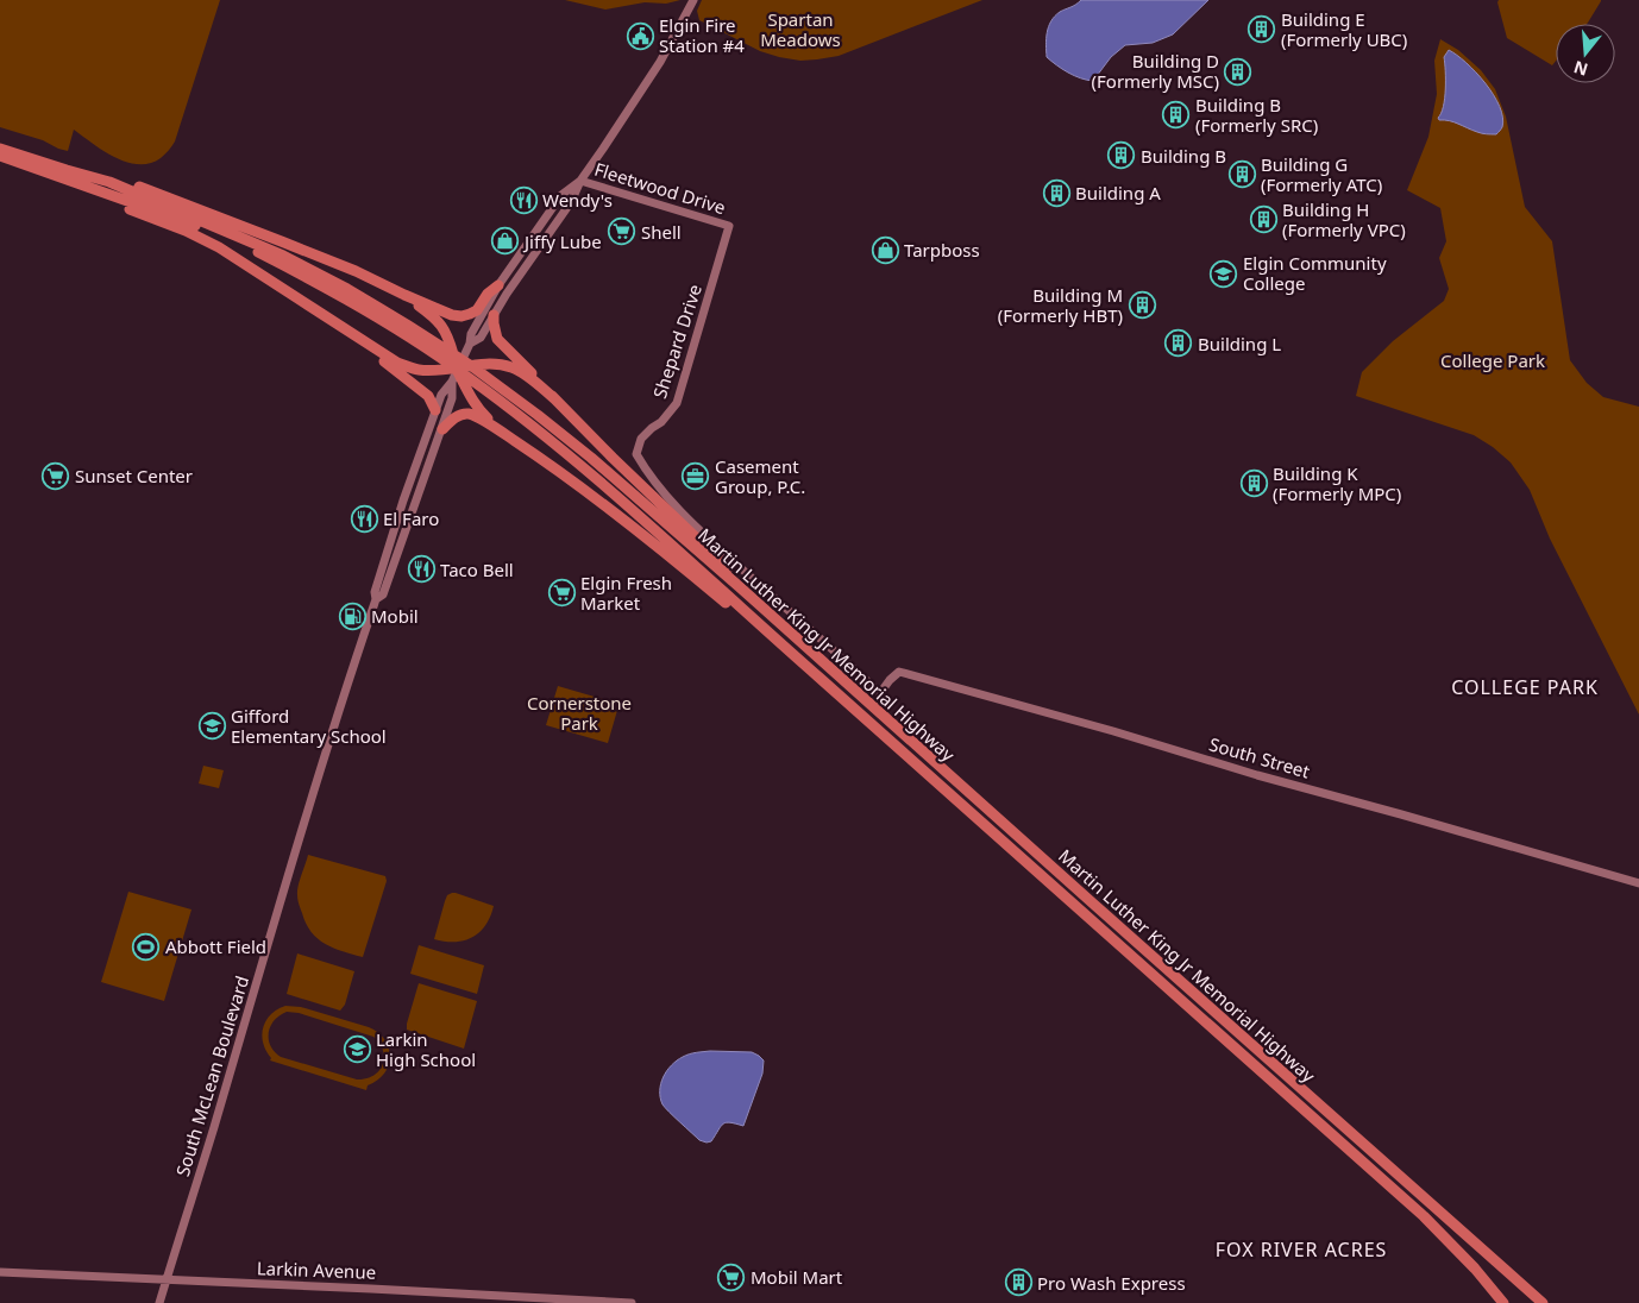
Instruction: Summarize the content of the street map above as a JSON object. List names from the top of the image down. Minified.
{"streets":{"highway":["Martin Luther King Jr Memorial Highway"],"main road":["Fleetwood Drive","Shepard Drive","South Street","South McLean Boulevard","Larkin Avenue"]},"crossings":[["Fleetwood Drive","Shepard Drive"],["Fleetwood Drive","South McLean Boulevard"],["Shepard Drive","South Street"],["South McLean Boulevard","Larkin Avenue"]],"districts":["COLLEGE PARK","FOX RIVER ACRES"],"parks":["Spartan Meadows","College Park","Cornerstone Park"],"places":{"building":["Building E (Formerly UBC)","Building D (Formerly MSC)","Building B (Formerly SRC)","Building B","Building G (Formerly ATC)","Building A","Building H (Formerly VPC)","Building M (Formerly HBT)","Building L","Building K (Formerly MPC)","Pro Wash Express"],"public building":["Elgin Fire Station #4"],"restaurant":["Wendy's","El Faro","Taco Bell"],"supermarket":["Shell","Sunset Center","Elgin Fresh Market","Mobil Mart"],"shop":["Jiffy Lube","Tarpboss"],"school or university":["Elgin Community College","Gifford Elementary School","Larkin High School"],"office":["Casement Group, P.C."],"fuel station":["Mobil"],"sports":["Abbott Field"]},"north":"bottom"}
